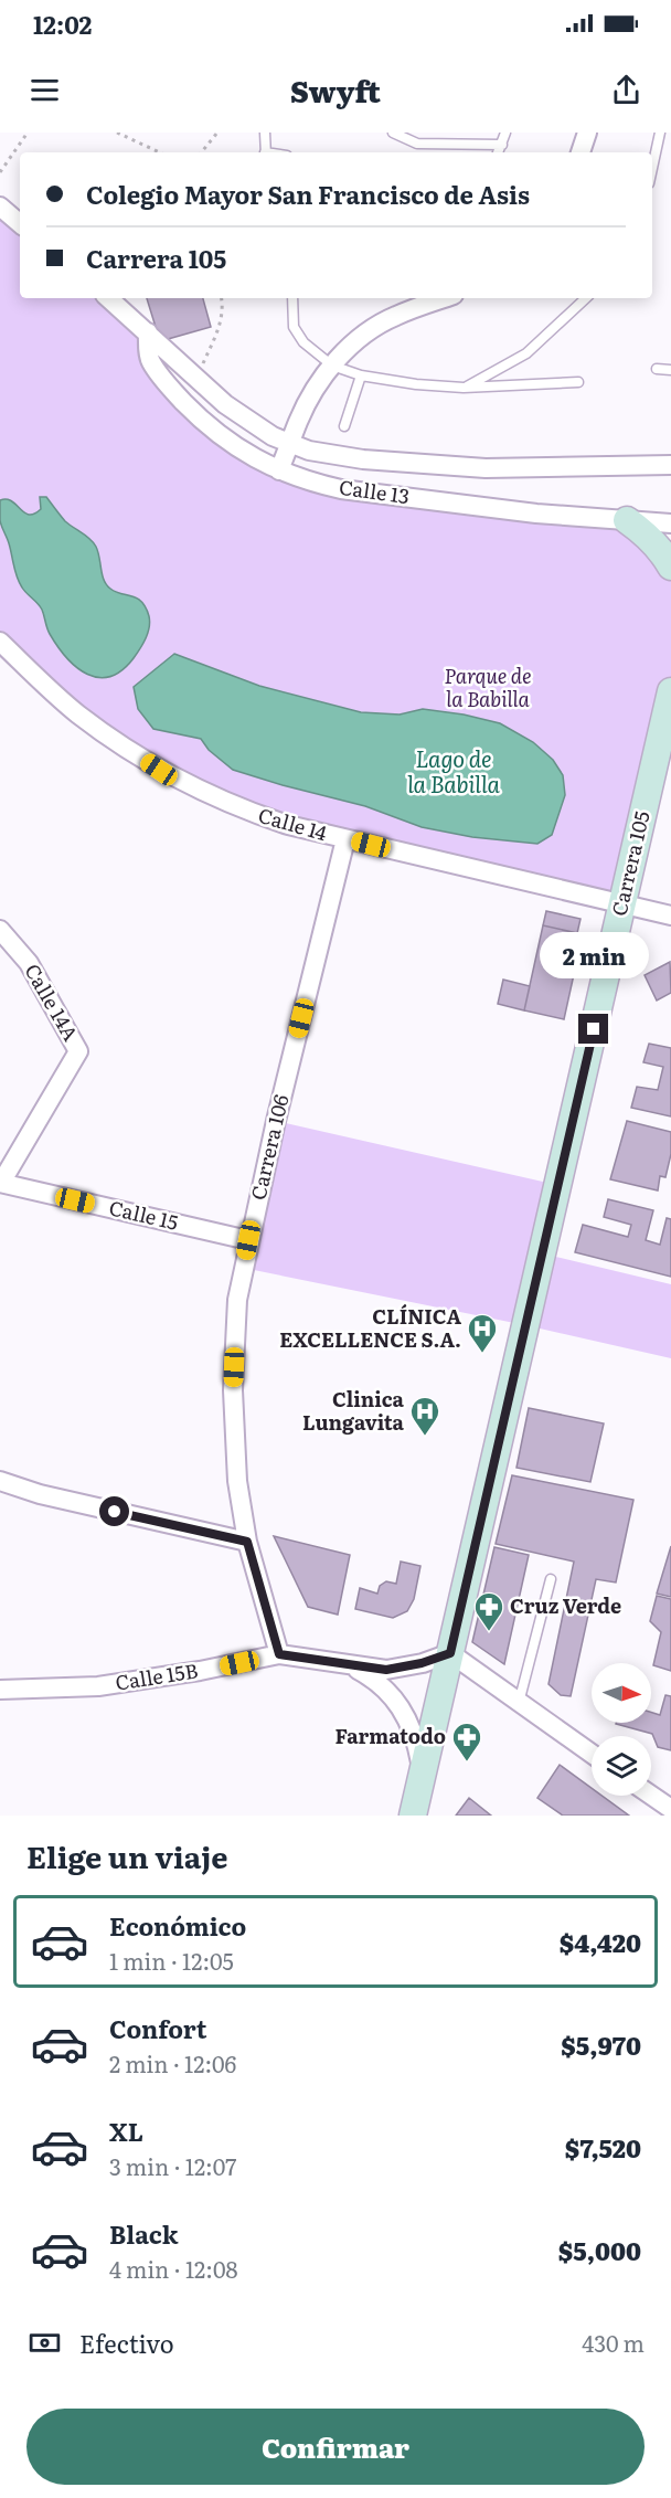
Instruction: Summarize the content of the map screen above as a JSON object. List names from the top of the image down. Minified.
{"streets":{"main road":["Carrera 105"],"street":["Calle 13","Calle 14","Calle 14A","Carrera 106","Calle 15","Calle 15B"]},"crossings":[["Calle 14","Carrera 105"],["Calle 14","Carrera 106"],["Carrera 105","Calle 15B"],["Calle 14A","Calle 15"],["Carrera 106","Calle 15"],["Carrera 106","Calle 15B"]],"water":["Lago de la Babilla"],"parks":["Parque de la Babilla"],"places":{"hospital":["CLÍNICA EXCELLENCE S.A.","Clinica Lungavita"],"pharmacy":["Cruz Verde","Farmatodo"]},"north":"right","page":{"status":"12:02","header":"Swyft","banner":["Colegio Mayor San Francisco de Asis","Carrera 105"],"bubble":"2 min","heading":"Elige un viaje","list":[{"name":"Económico","note":"1 min · 12:05","value":"$4,420"},{"name":"Confort","note":"2 min · 12:06","value":"$5,970"},{"name":"XL","note":"3 min · 12:07","value":"$7,520"},{"name":"Black","note":"4 min · 12:08","value":"$5,000"}],"pay":["Efectivo","430 m"],"buttons":"Confirmar"}}
